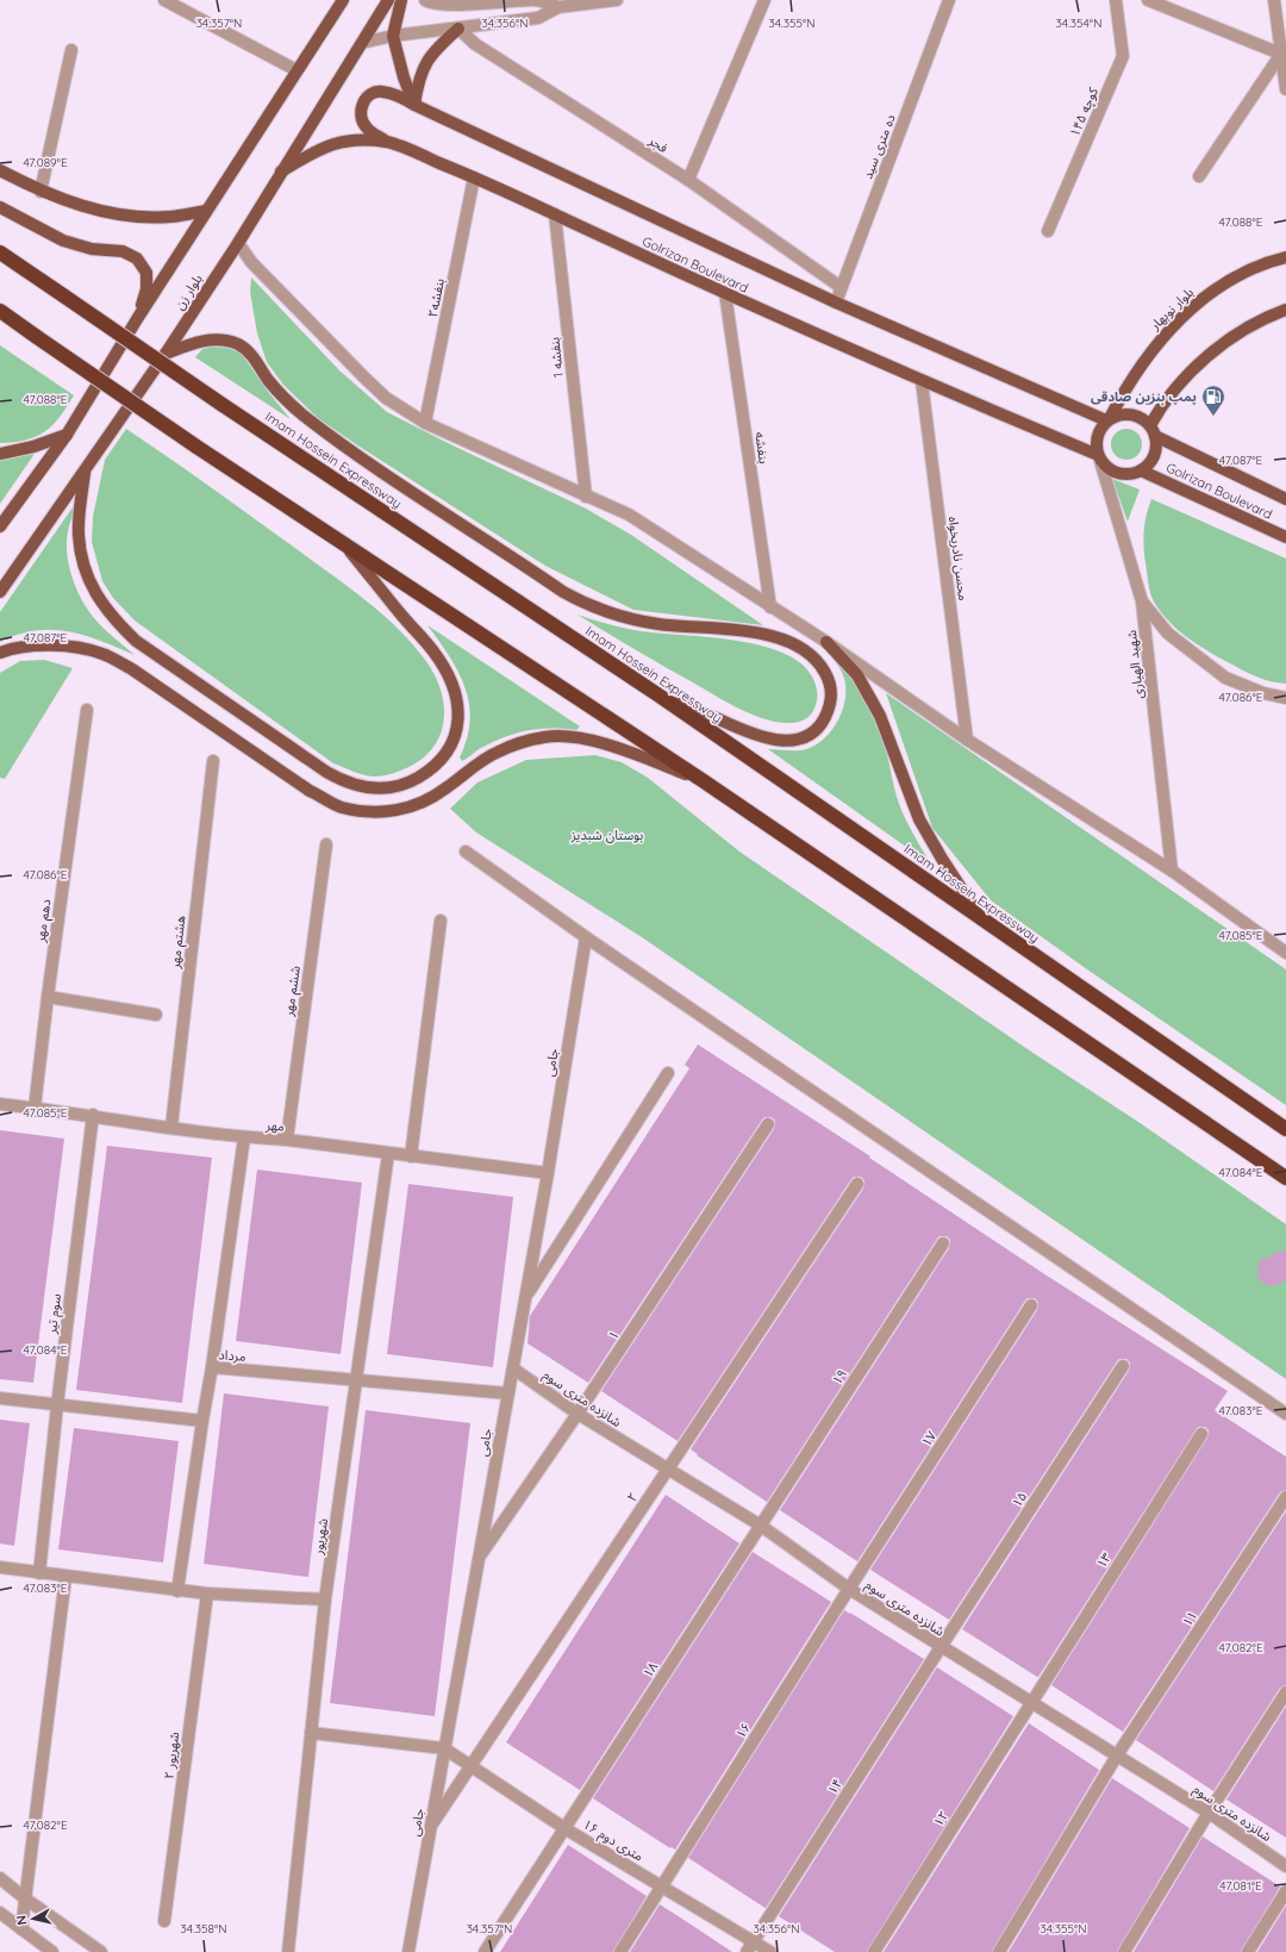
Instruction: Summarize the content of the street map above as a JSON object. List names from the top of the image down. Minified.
{"streets":{"highway":["Imam Hossein Expressway"],"main road":["Golrizan Boulevard","بلوار زن","بلوار نوبهار"],"street":["کوچه ۱۴۵","فجر","ده متری سید","بنفشه۲","بنفشه 1","بنفشه","محسن نادریخواه","شهید الهیاری","دهم مهر","هشتم مهر","ششم مهر","جامی","مهر","سوم تیر","۱","مرداد","۱۹","شانزده متری سوم","۱۷","۲","۱۵","شهریور","۱۳","۱۱","۱۸","۱۶","شهریور ۲","۱۴","۱۲","۱۶ متری دوم"]},"crossings":[["فجر","ده متری سید"],["ده متری سید","Golrizan Boulevard"],["Golrizan Boulevard","بلوار زن"],["Golrizan Boulevard","بنفشه۲"],["Golrizan Boulevard","بلوار نوبهار"],["Golrizan Boulevard","بنفشه 1"],["Golrizan Boulevard","بنفشه"],["Golrizan Boulevard","محسن نادریخواه"],["Golrizan Boulevard","شهید الهیاری"],["بلوار نوبهار","شهید الهیاری"],["دهم مهر","مهر"],["هشتم مهر","مهر"],["ششم مهر","مهر"],["جامی","مهر"],["جامی","۱"],["جامی","مرداد"],["جامی","شانزده متری سوم"],["جامی","۲"],["جامی","۱۶ متری دوم"],["مهر","سوم تیر"],["مهر","شهریور"],["۱","شانزده متری سوم"],["مرداد","شهریور"],["۱۹","شانزده متری سوم"],["۱۹","۱۸"],["شانزده متری سوم","۱۷"],["شانزده متری سوم","۲"],["شانزده متری سوم","۱۵"],["شانزده متری سوم","۱۳"],["شانزده متری سوم","۱۱"],["شانزده متری سوم","۱۸"],["شانزده متری سوم","۱۶"],["شانزده متری سوم","۱۴"],["شانزده متری سوم","۱۲"],["۱۷","۱۶"],["۲","۱۶ متری دوم"],["۱۵","۱۴"],["۱۳","۱۲"],["۱۸","۱۶ متری دوم"],["۱۶","۱۶ متری دوم"],["۱۴","۱۶ متری دوم"]],"parks":["بوستان شبدیز"],"places":{"fuel station":["پمپ بنزین صادقی"]},"north":"left","coordinates":["34.357°N","34.356°N","34.355°N","34.354°N","47.089°E","47.088°E","47.087°E","47.086°E","47.085°E","47.084°E","47.083°E","47.082°E","47.081°E","34.358°N"]}
